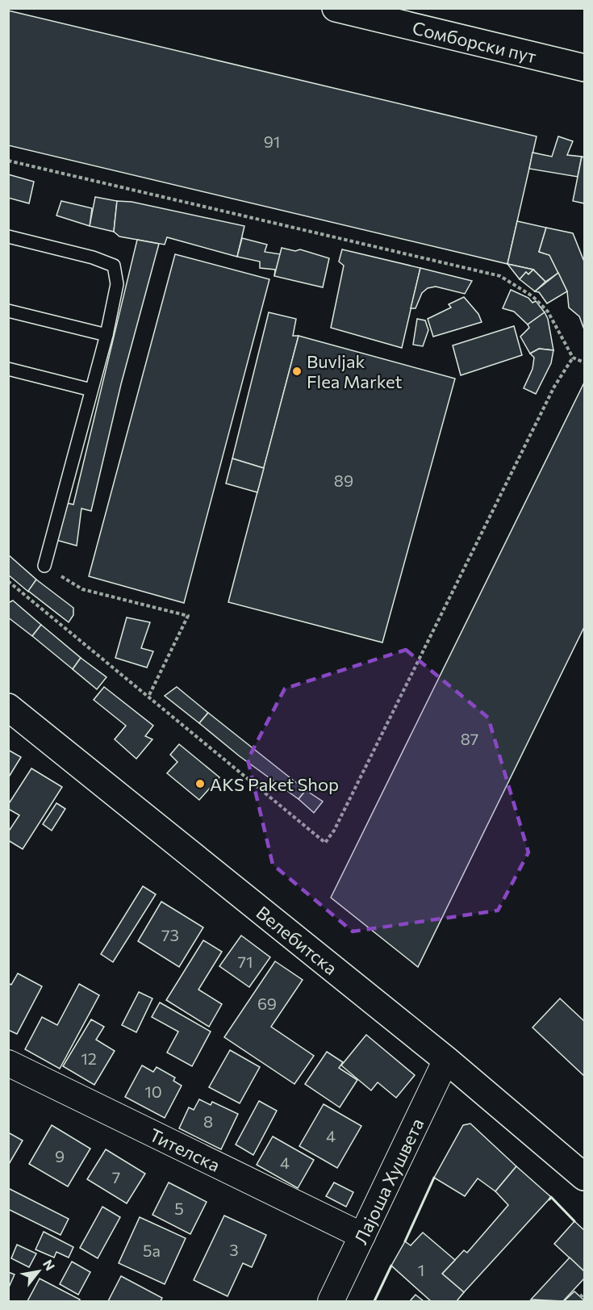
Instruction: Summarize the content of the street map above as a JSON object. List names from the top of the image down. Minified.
{"streets":{"street":["Сомборски пут","Велебитска","Тителска","Лајоша Хушвета"]},"crossings":[["Велебитска","Лајоша Хушвета"],["Тителска","Лајоша Хушвета"]],"places":["Buvljak Flea Market","AKS Paket Shop"],"house_numbers":["91","89","87","73","71","69","12","10","8","4","9","4","7","5","3","5a","1"],"north":"top right"}
